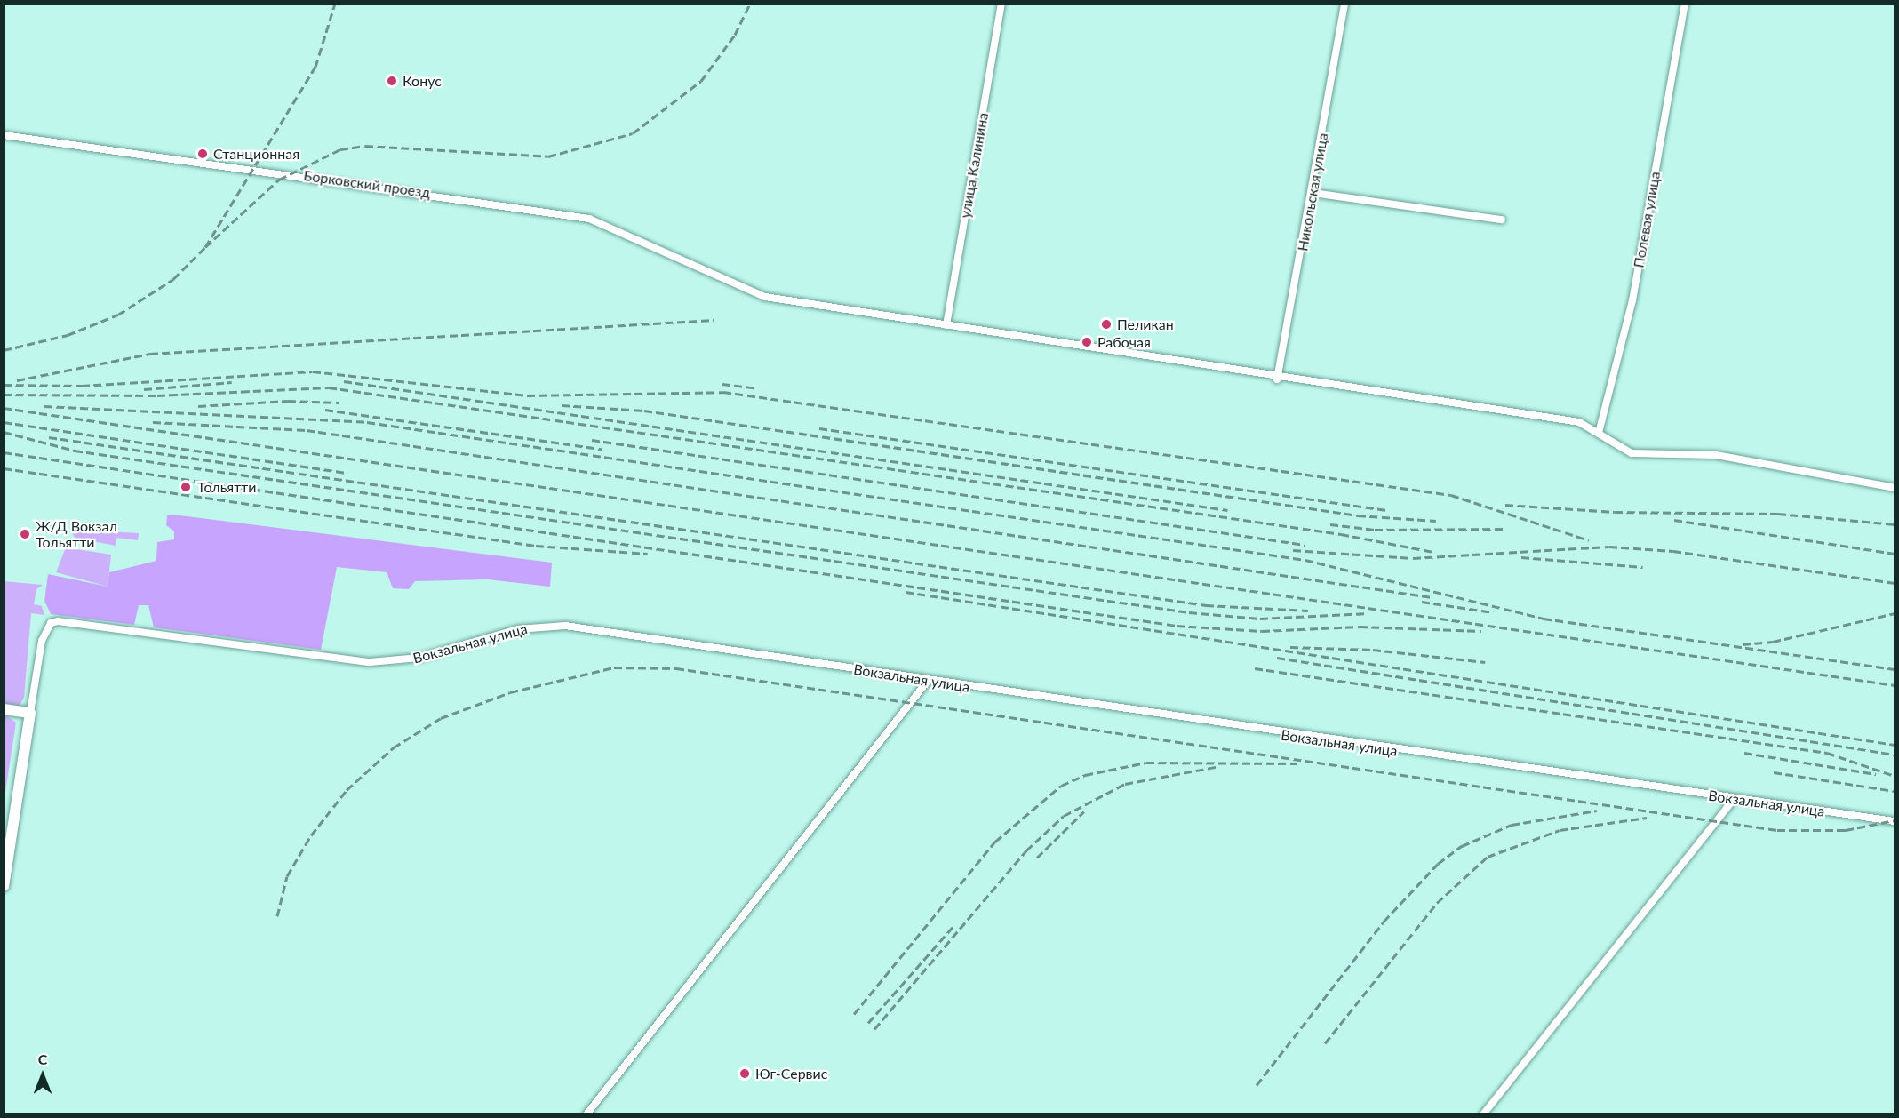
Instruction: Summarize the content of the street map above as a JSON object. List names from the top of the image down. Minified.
{"streets":{"street":["улица Калинина","Борковский проезд","Никольская улица","Полевая улица","Вокзальная улица"]},"crossings":[["улица Калинина","Борковский проезд"]],"places":["Конус","Станционная","Пеликан","Рабочая","Тольятти","Ж/Д Вокзал Тольятти","Юг-Сервис"],"north":"top"}
